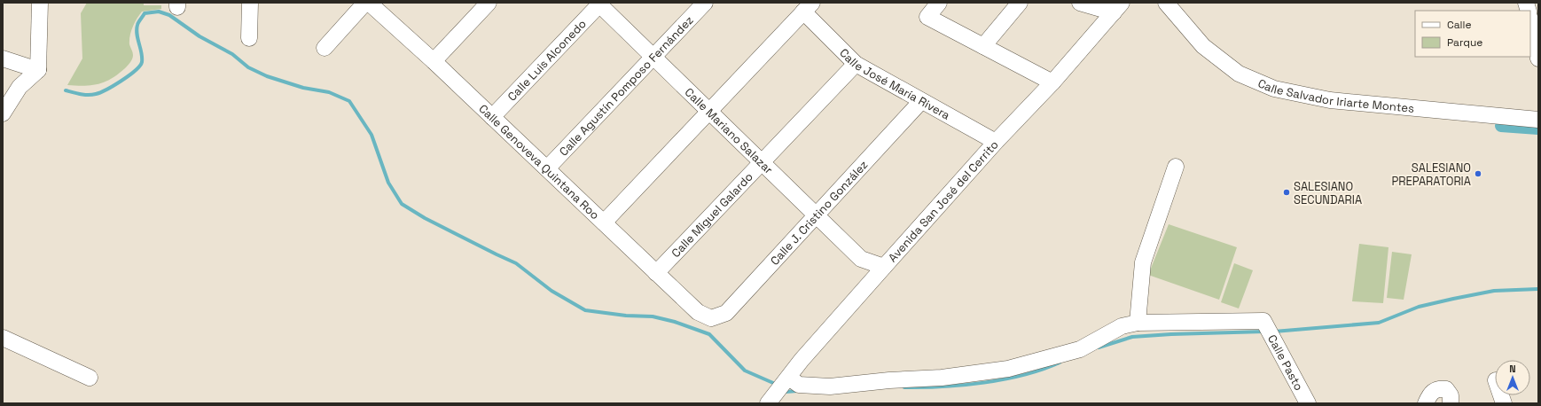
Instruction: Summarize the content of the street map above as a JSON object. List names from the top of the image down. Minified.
{"streets":{"street":["Calle Luis Alconedo","Calle José María Rivera","Calle Agustín Pomposo Fernández","Calle Salvador Iriarte Montes","Calle Mariano Salazar","Calle Genoveva Quintana Roo","Avenida San José del Cerrito","Calle J. Cristino González","Calle Miguel Galardo","Calle Pasto"]},"crossings":[["Calle Luis Alconedo","Calle Mariano Salazar"],["Calle Luis Alconedo","Calle Genoveva Quintana Roo"],["Calle José María Rivera","Avenida San José del Cerrito"],["Calle José María Rivera","Calle J. Cristino González"],["Calle José María Rivera","Calle Miguel Galardo"],["Calle Agustín Pomposo Fernández","Calle Mariano Salazar"],["Calle Agustín Pomposo Fernández","Calle Genoveva Quintana Roo"],["Calle Mariano Salazar","Avenida San José del Cerrito"],["Calle Mariano Salazar","Calle J. Cristino González"],["Calle Mariano Salazar","Calle Miguel Galardo"],["Calle Genoveva Quintana Roo","Calle J. Cristino González"],["Calle Genoveva Quintana Roo","Calle Miguel Galardo"]],"places":["SALESIANO PREPARATORIA","SALESIANO SECUNDARIA"],"legend":["Calle","Parque"],"north":"top"}
